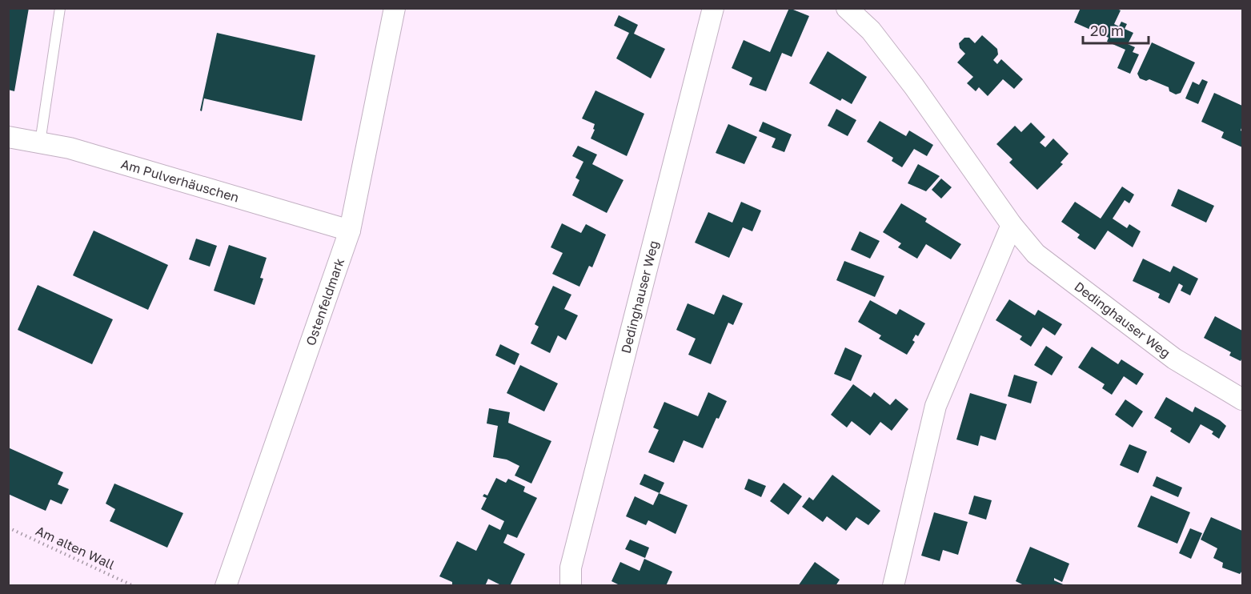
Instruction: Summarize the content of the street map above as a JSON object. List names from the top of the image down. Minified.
{"streets":{"street":["Am Pulverhäuschen","Dedinghauser Weg","Ostenfeldmark"],"path":["Am alten Wall"]},"crossings":[["Am Pulverhäuschen","Ostenfeldmark"]],"scale_bar":"20 m"}
